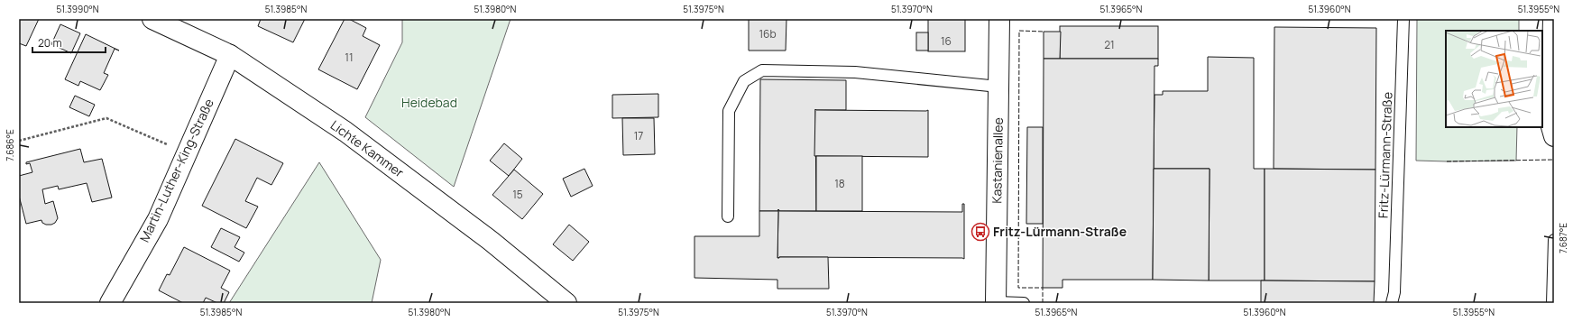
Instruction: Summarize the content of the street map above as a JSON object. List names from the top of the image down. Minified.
{"streets":{"street":["Lichte Kammer","Kastanienallee","Martin-Luther-King-Straße"],"lane":["Fritz-Lürmann-Straße"]},"crossings":[["Lichte Kammer","Martin-Luther-King-Straße"]],"parks":["Heidebad"],"places":{"bus stop":["Fritz-Lürmann-Straße"]},"house_numbers":["16b","16","21","11","17","18","15"],"scale_bar":"20 m","coordinates":["51.3990°N","51.3985°N","51.3980°N","51.3975°N","51.3970°N","51.3965°N","51.3960°N","51.3955°N","7.686°E","7.687°E"]}
